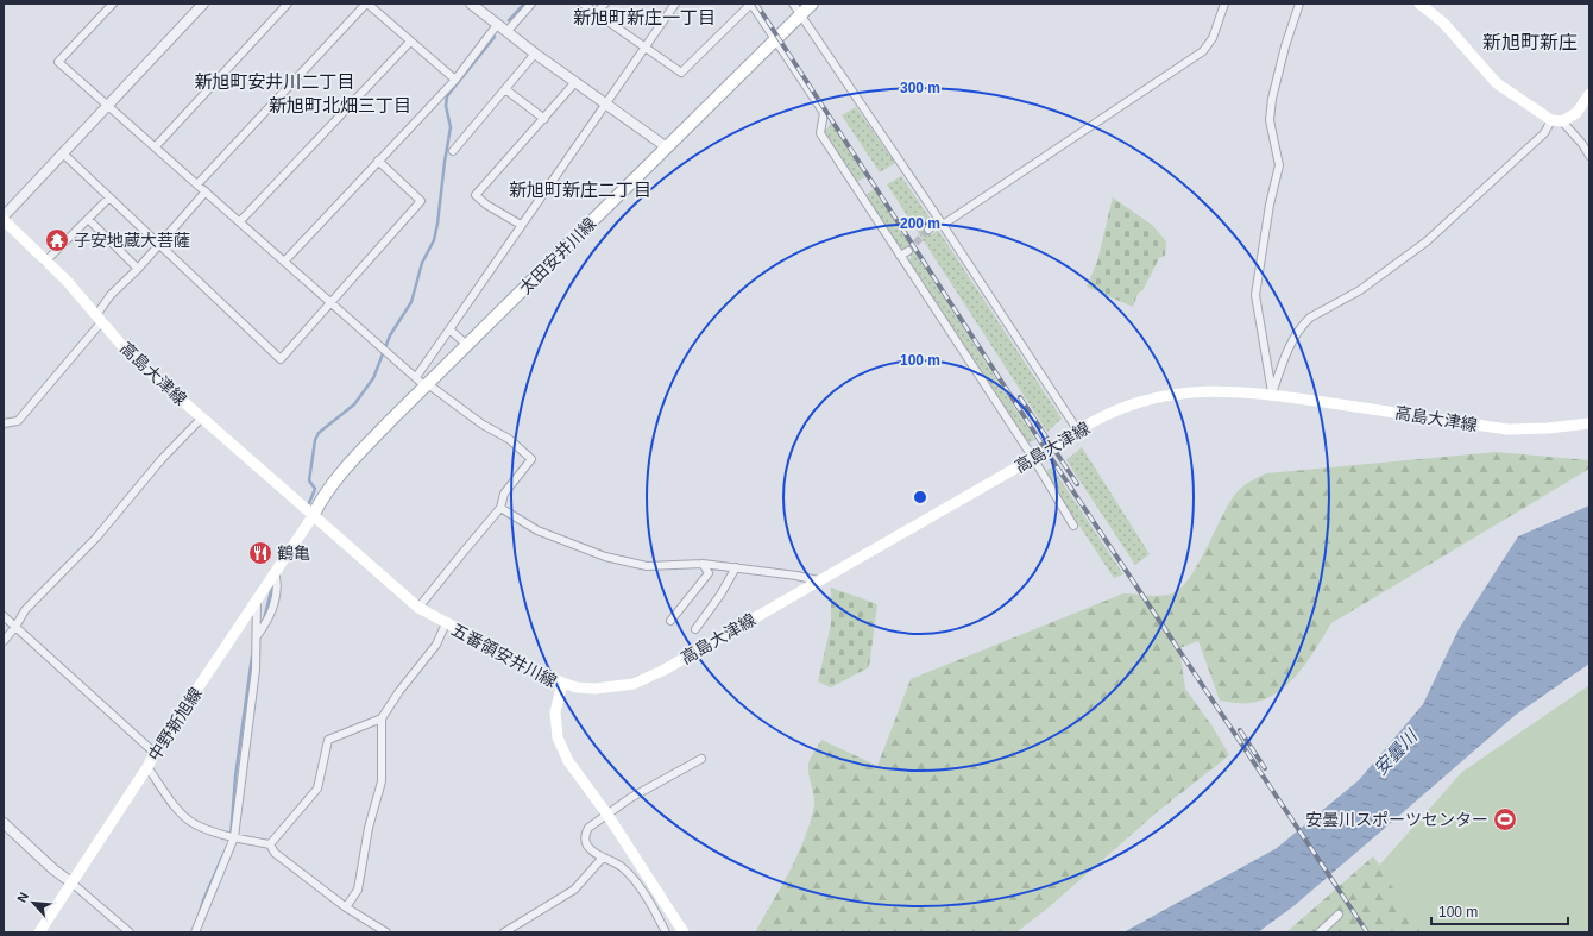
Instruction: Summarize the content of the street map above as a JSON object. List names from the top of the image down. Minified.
{"streets":{"main road":["太田安井川線","高島大津線","五番領安井川線","中野新旭線"]},"crossings":[["太田安井川線","高島大津線"],["太田安井川線","五番領安井川線"],["太田安井川線","中野新旭線"],["高島大津線","五番領安井川線"],["高島大津線","中野新旭線"],["五番領安井川線","中野新旭線"]],"districts":["新旭町新庄一丁目","新旭町新庄","新旭町安井川二丁目","新旭町北畑三丁目","新旭町新庄二丁目"],"water":["安曇川"],"places":{"temple":["子安地蔵大菩薩"],"restaurant":["鶴亀"],"sports":["安曇川スポーツセンター"]},"scale_bar":"100 m","north":"top left","rings":["300 m","200 m","100 m"]}
